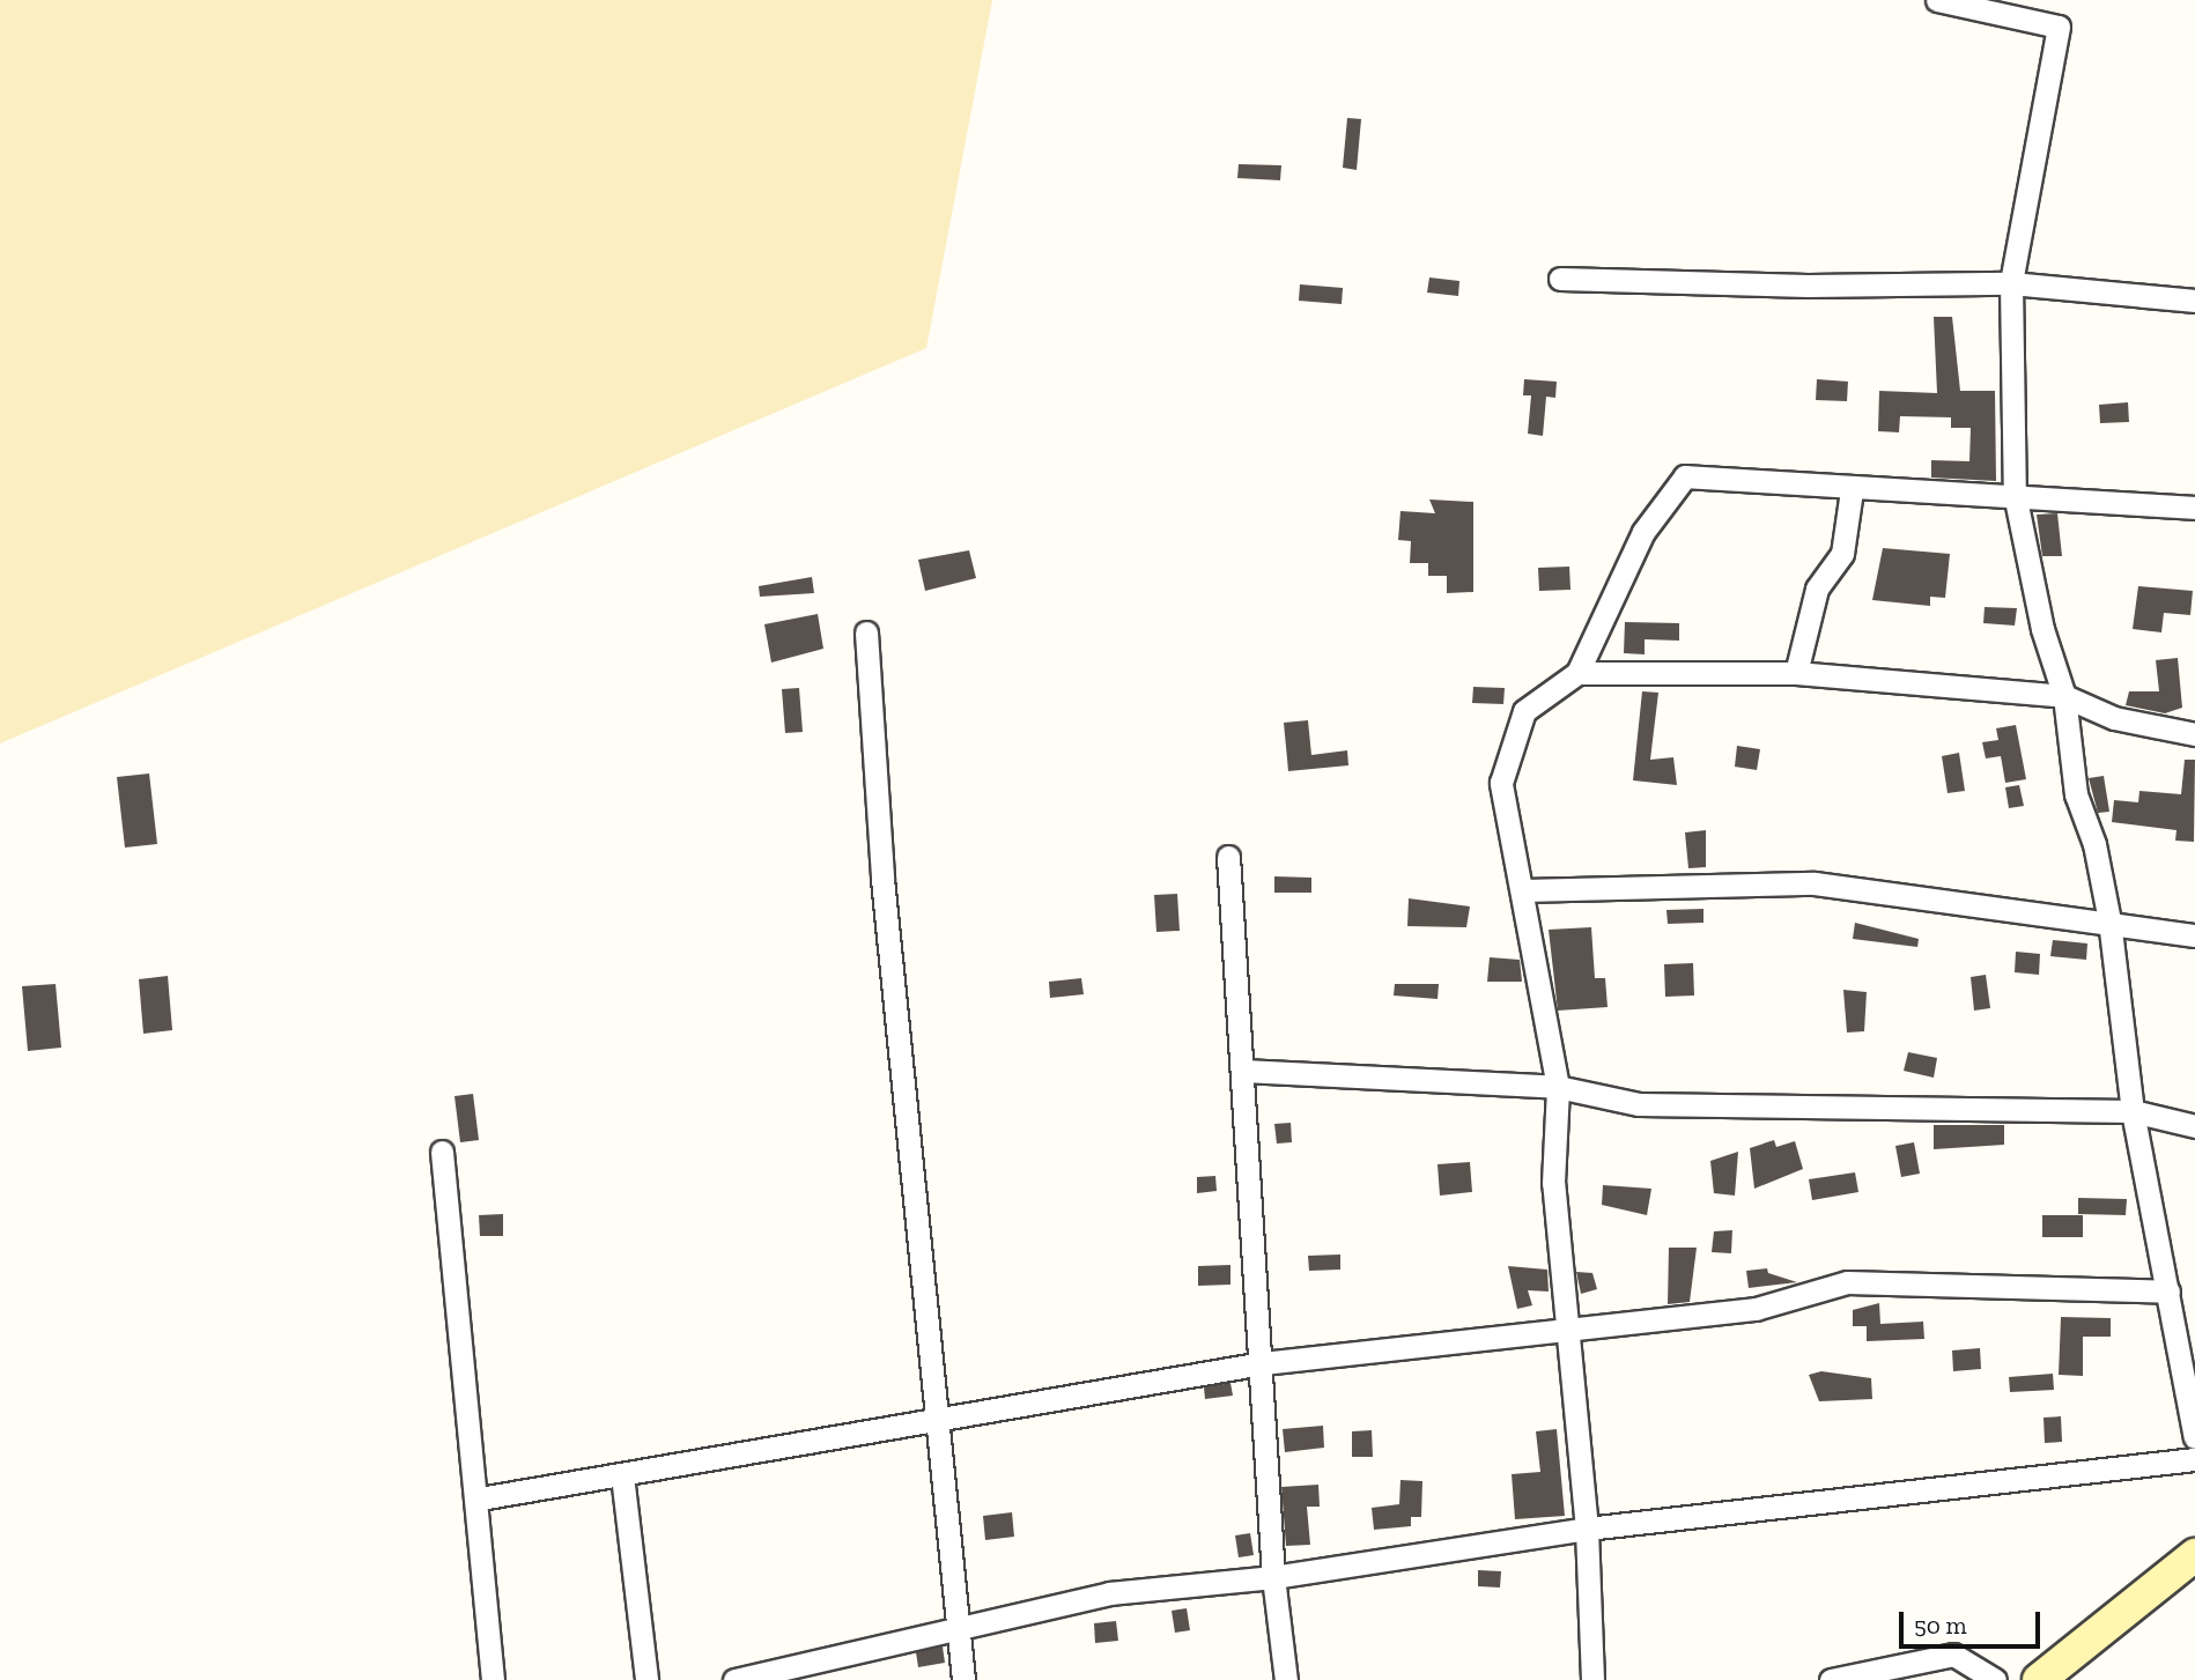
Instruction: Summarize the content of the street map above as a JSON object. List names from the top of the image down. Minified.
{"scale_bar":"50 m"}
